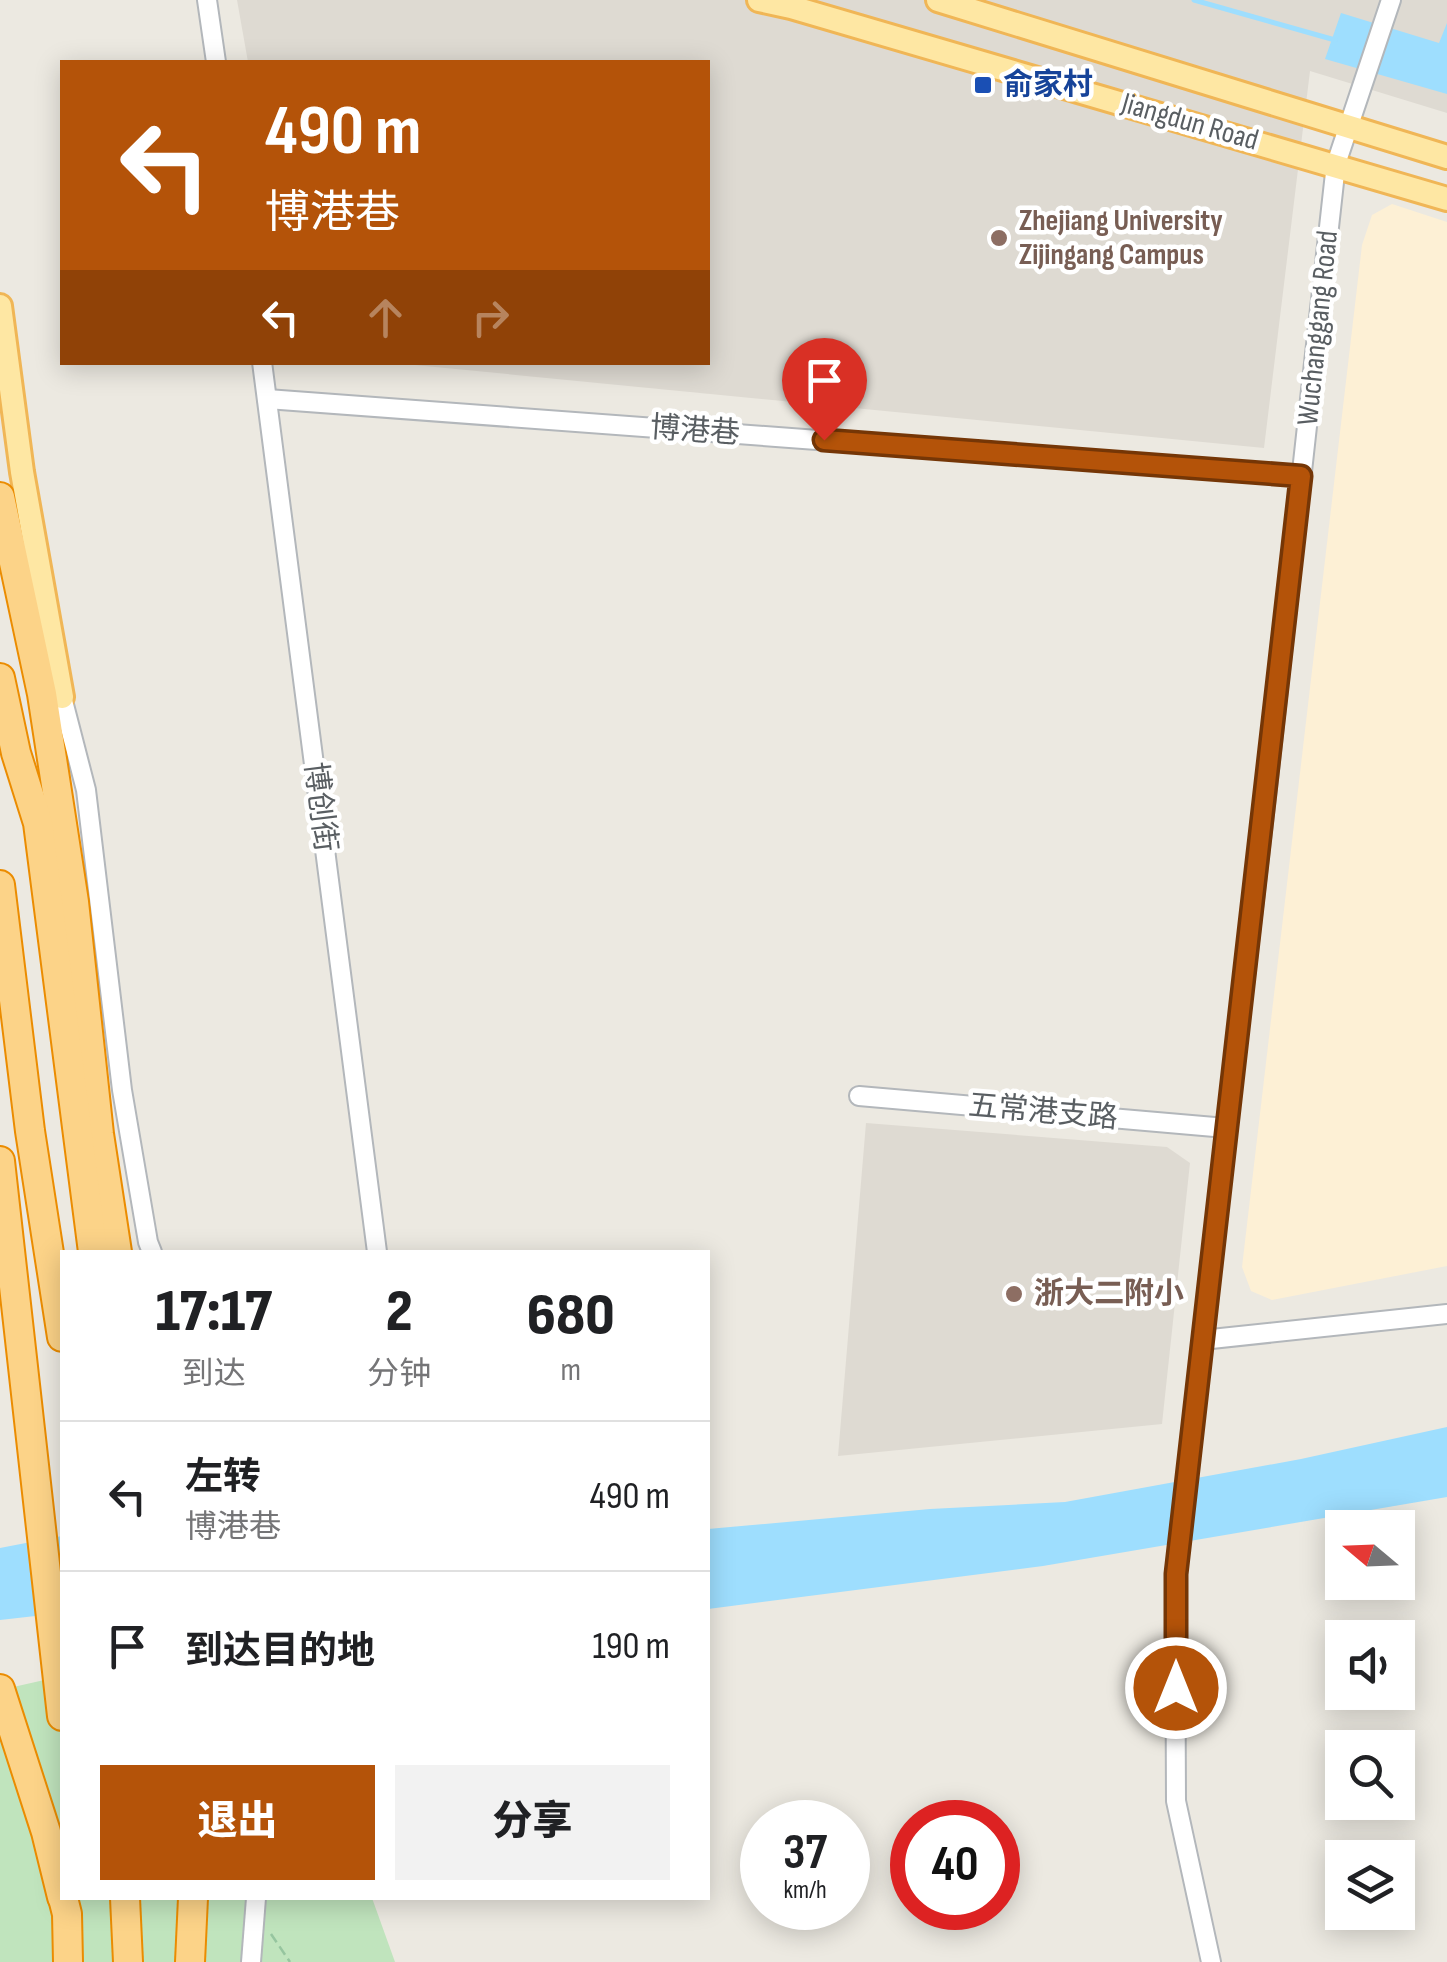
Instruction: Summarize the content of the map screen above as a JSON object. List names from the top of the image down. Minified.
{"streets":{"main road":["Jiangdun Road"],"street":["Wuchanggang Road","博港巷","博创街","五常港支路"]},"crossings":[["Jiangdun Road","Wuchanggang Road"],["Wuchanggang Road","博港巷"],["Wuchanggang Road","五常港支路"],["博港巷","博创街"]],"places":{"transit":["俞家村"],"other":["Zhejiang University Zijingang Campus","浙大二附小"]},"north":"left","page":{"turn":["490 m","博港巷"],"eta":["17:17","到达","2","分钟","680","m"],"list":[{"name":"左转","note":"博港巷","value":"490 m"},{"name":"到达目的地","value":"190 m"}],"buttons":["退出","分享"],"speed":"37 km/h","limit":"40"}}
